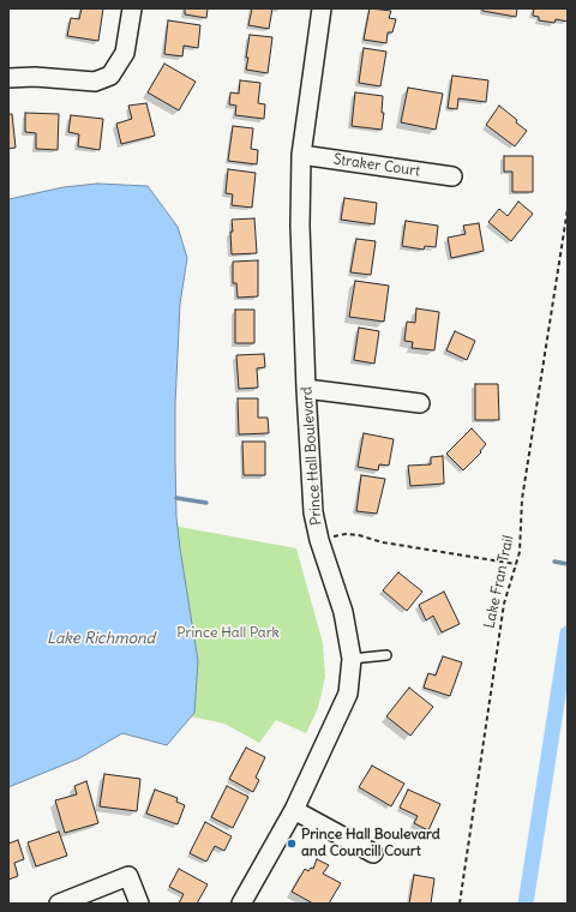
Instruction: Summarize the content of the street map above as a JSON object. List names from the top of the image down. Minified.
{"streets":{"street":["Straker Court","Prince Hall Boulevard"],"path":["Lake Fran Trail"]},"crossings":[["Straker Court","Prince Hall Boulevard"]],"water":["Lake Richmond"],"parks":["Prince Hall Park"],"places":["Prince Hall Boulevard and Councill Court"]}
